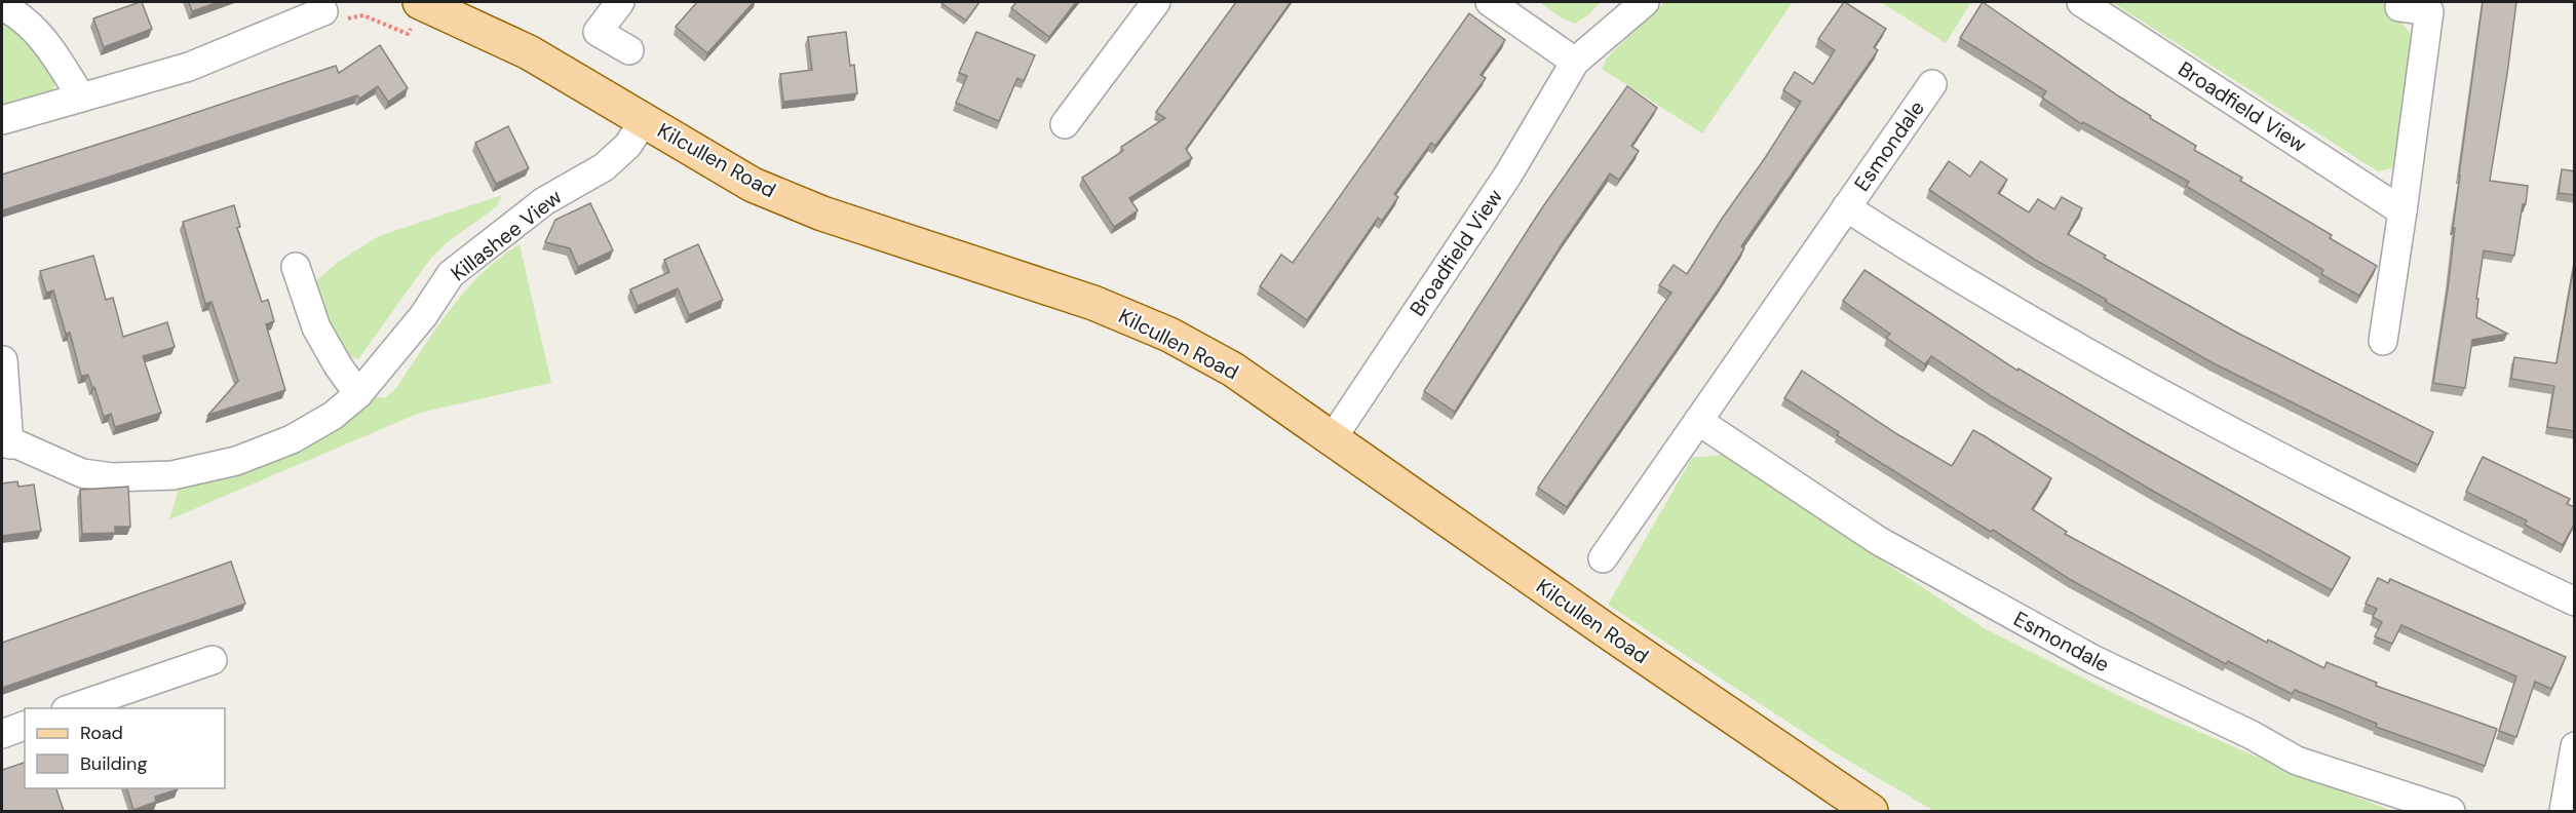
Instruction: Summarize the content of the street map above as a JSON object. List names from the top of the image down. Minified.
{"streets":{"main road":["Kilcullen Road"],"street":["Broadfield View","Esmondale","Killashee View"]},"crossings":[["Broadfield View","Kilcullen Road"],["Kilcullen Road","Killashee View"]],"legend":["Road","Building"]}
